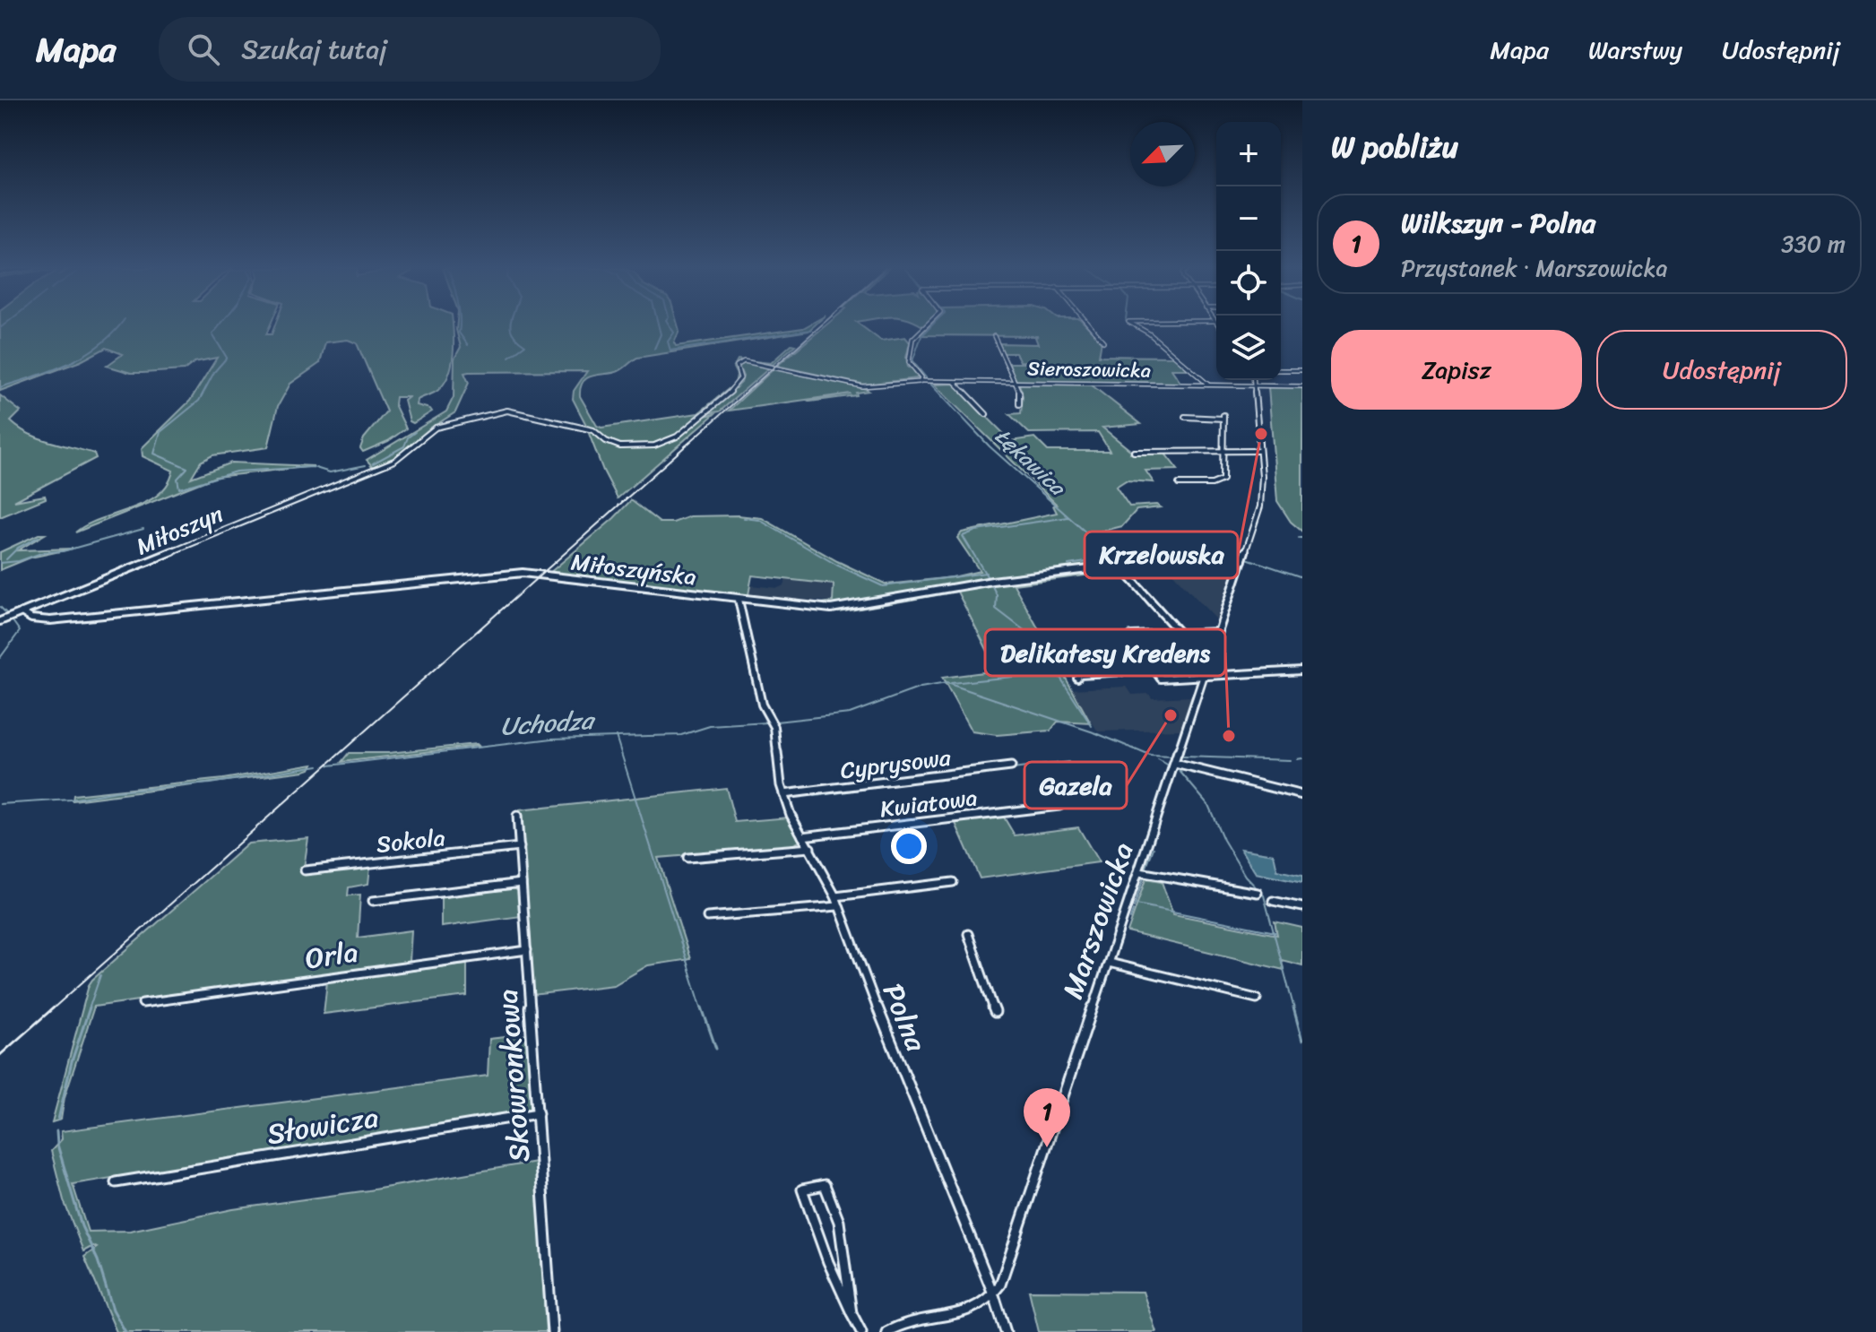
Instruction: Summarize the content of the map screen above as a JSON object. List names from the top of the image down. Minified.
{"streets":{"street":["Sieroszowicka","Miłoszyn","Miłoszyńska","Cyprysowa","Kwiatowa","Sokola","Marszowicka","Orla","Polna","Skowronkowa","Słowicza"]},"crossings":[["Sieroszowicka","Miłoszyn"],["Sieroszowicka","Marszowicka"],["Miłoszyn","Miłoszyńska"],["Miłoszyńska","Marszowicka"],["Miłoszyńska","Polna"],["Cyprysowa","Polna"],["Kwiatowa","Polna"],["Sokola","Skowronkowa"],["Marszowicka","Polna"],["Orla","Skowronkowa"],["Skowronkowa","Słowicza"]],"water":["Łękawica","Uchodza"],"places":["Krzelowska","Gazela","Delikatesy Kredens"],"north":"bottom left","page":{"header":"Mapa","search":"Szukaj tutaj","nav":["Mapa","Warstwy","Udostępnij"],"heading":"W pobliżu","map_buttons":["+","−"],"list":[{"mark":"1","name":"Wilkszyn - Polna","note":"Przystanek · Marszowicka","value":"330 m"}],"buttons":["Zapisz","Udostępnij"],"pins":"1"}}
